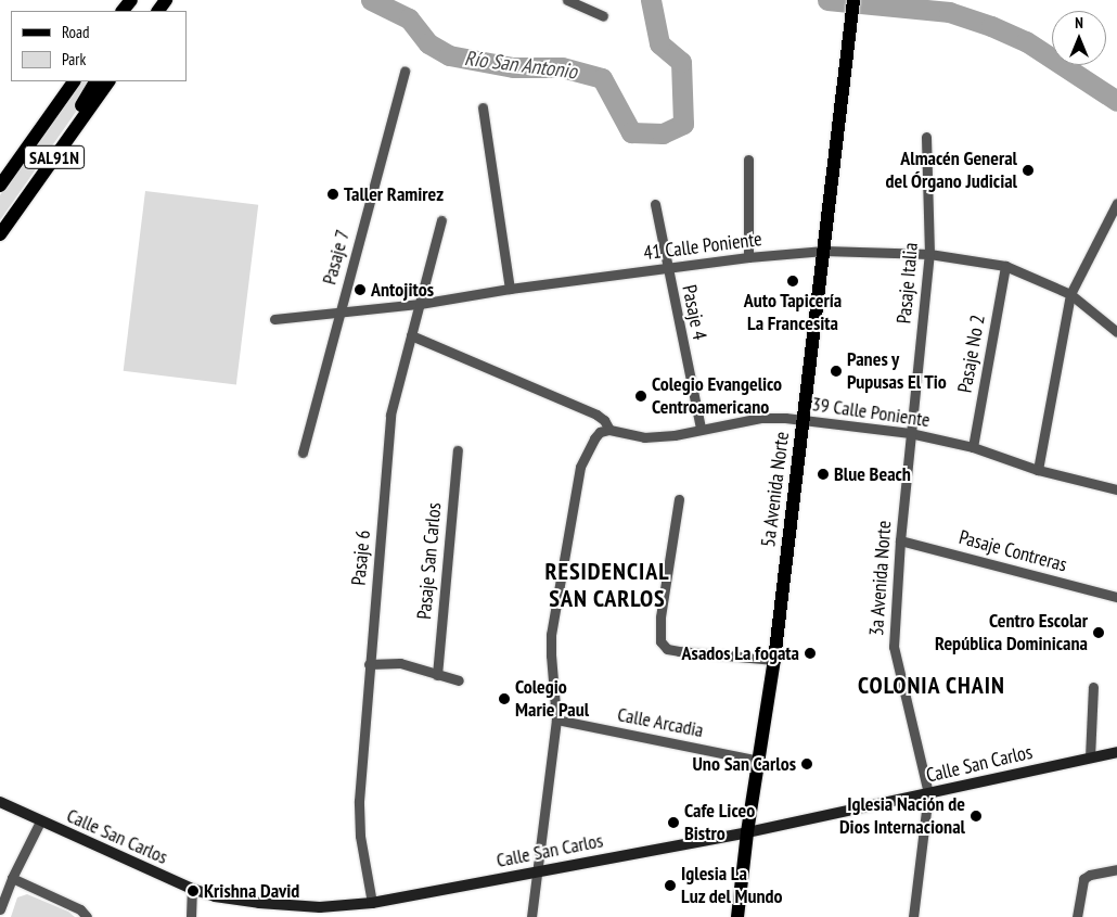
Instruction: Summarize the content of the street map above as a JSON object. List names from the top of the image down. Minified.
{"streets":{"main road":["SAL91N","5a Avenida Norte"],"street":["41 Calle Poniente","Pasaje 7","Pasaje Italia","Pasaje 4","Pasaje No 2","39 Calle Poniente","Pasaje Contreras","Pasaje 6","Pasaje San Carlos","3a Avenida Norte","Calle Arcadia","Calle San Carlos"]},"crossings":[["41 Calle Poniente","Pasaje 7"],["41 Calle Poniente","Pasaje Italia"],["41 Calle Poniente","Pasaje 4"],["41 Calle Poniente","Pasaje No 2"],["41 Calle Poniente","5a Avenida Norte"],["41 Calle Poniente","Pasaje 6"],["Pasaje Italia","39 Calle Poniente"],["Pasaje Italia","3a Avenida Norte"],["Pasaje 4","39 Calle Poniente"],["Pasaje No 2","39 Calle Poniente"],["39 Calle Poniente","5a Avenida Norte"],["39 Calle Poniente","3a Avenida Norte"],["5a Avenida Norte","Calle Arcadia"],["5a Avenida Norte","Calle San Carlos"],["Pasaje Contreras","3a Avenida Norte"],["Pasaje 6","Calle San Carlos"],["3a Avenida Norte","Calle San Carlos"]],"districts":["RESIDENCIAL SAN CARLOS","COLONIA CHAIN"],"water":["Río San Antonio"],"places":["Almacén General del Órgano Judicial","Taller Ramirez","Auto Tapicería La Francesita","Antojitos","Panes y Pupusas El Tio","Colegio Evangelico Centroamericano","Blue Beach","Centro Escolar República Dominicana","Asados La fogata","Colegio Marie Paul","Uno San Carlos","Iglesia Nación de Dios Internacional","Cafe Liceo Bistro","Iglesia La Luz del Mundo","Krishna David"],"legend":["Road","Park"],"north":"top"}
